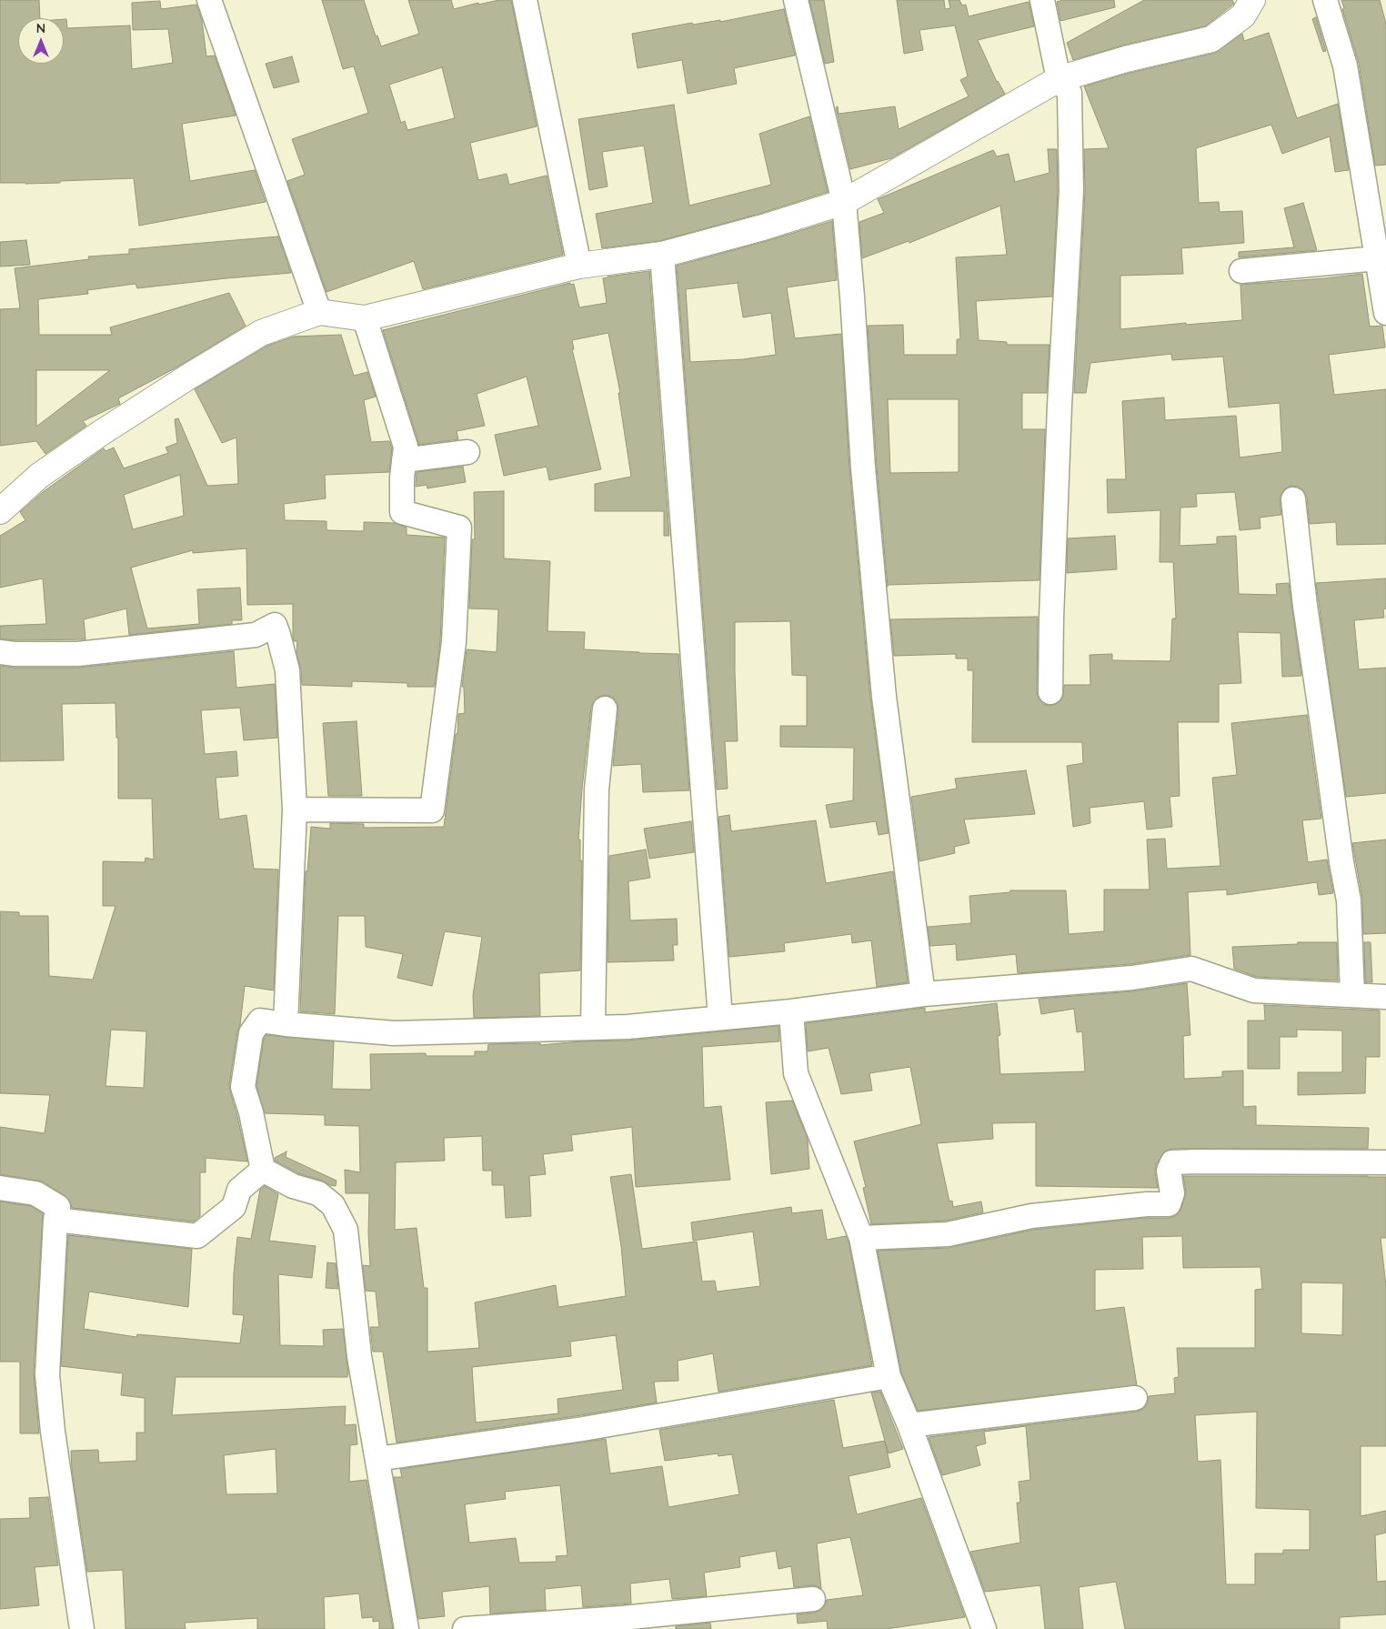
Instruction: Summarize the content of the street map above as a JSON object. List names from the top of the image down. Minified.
{"north":"top"}
